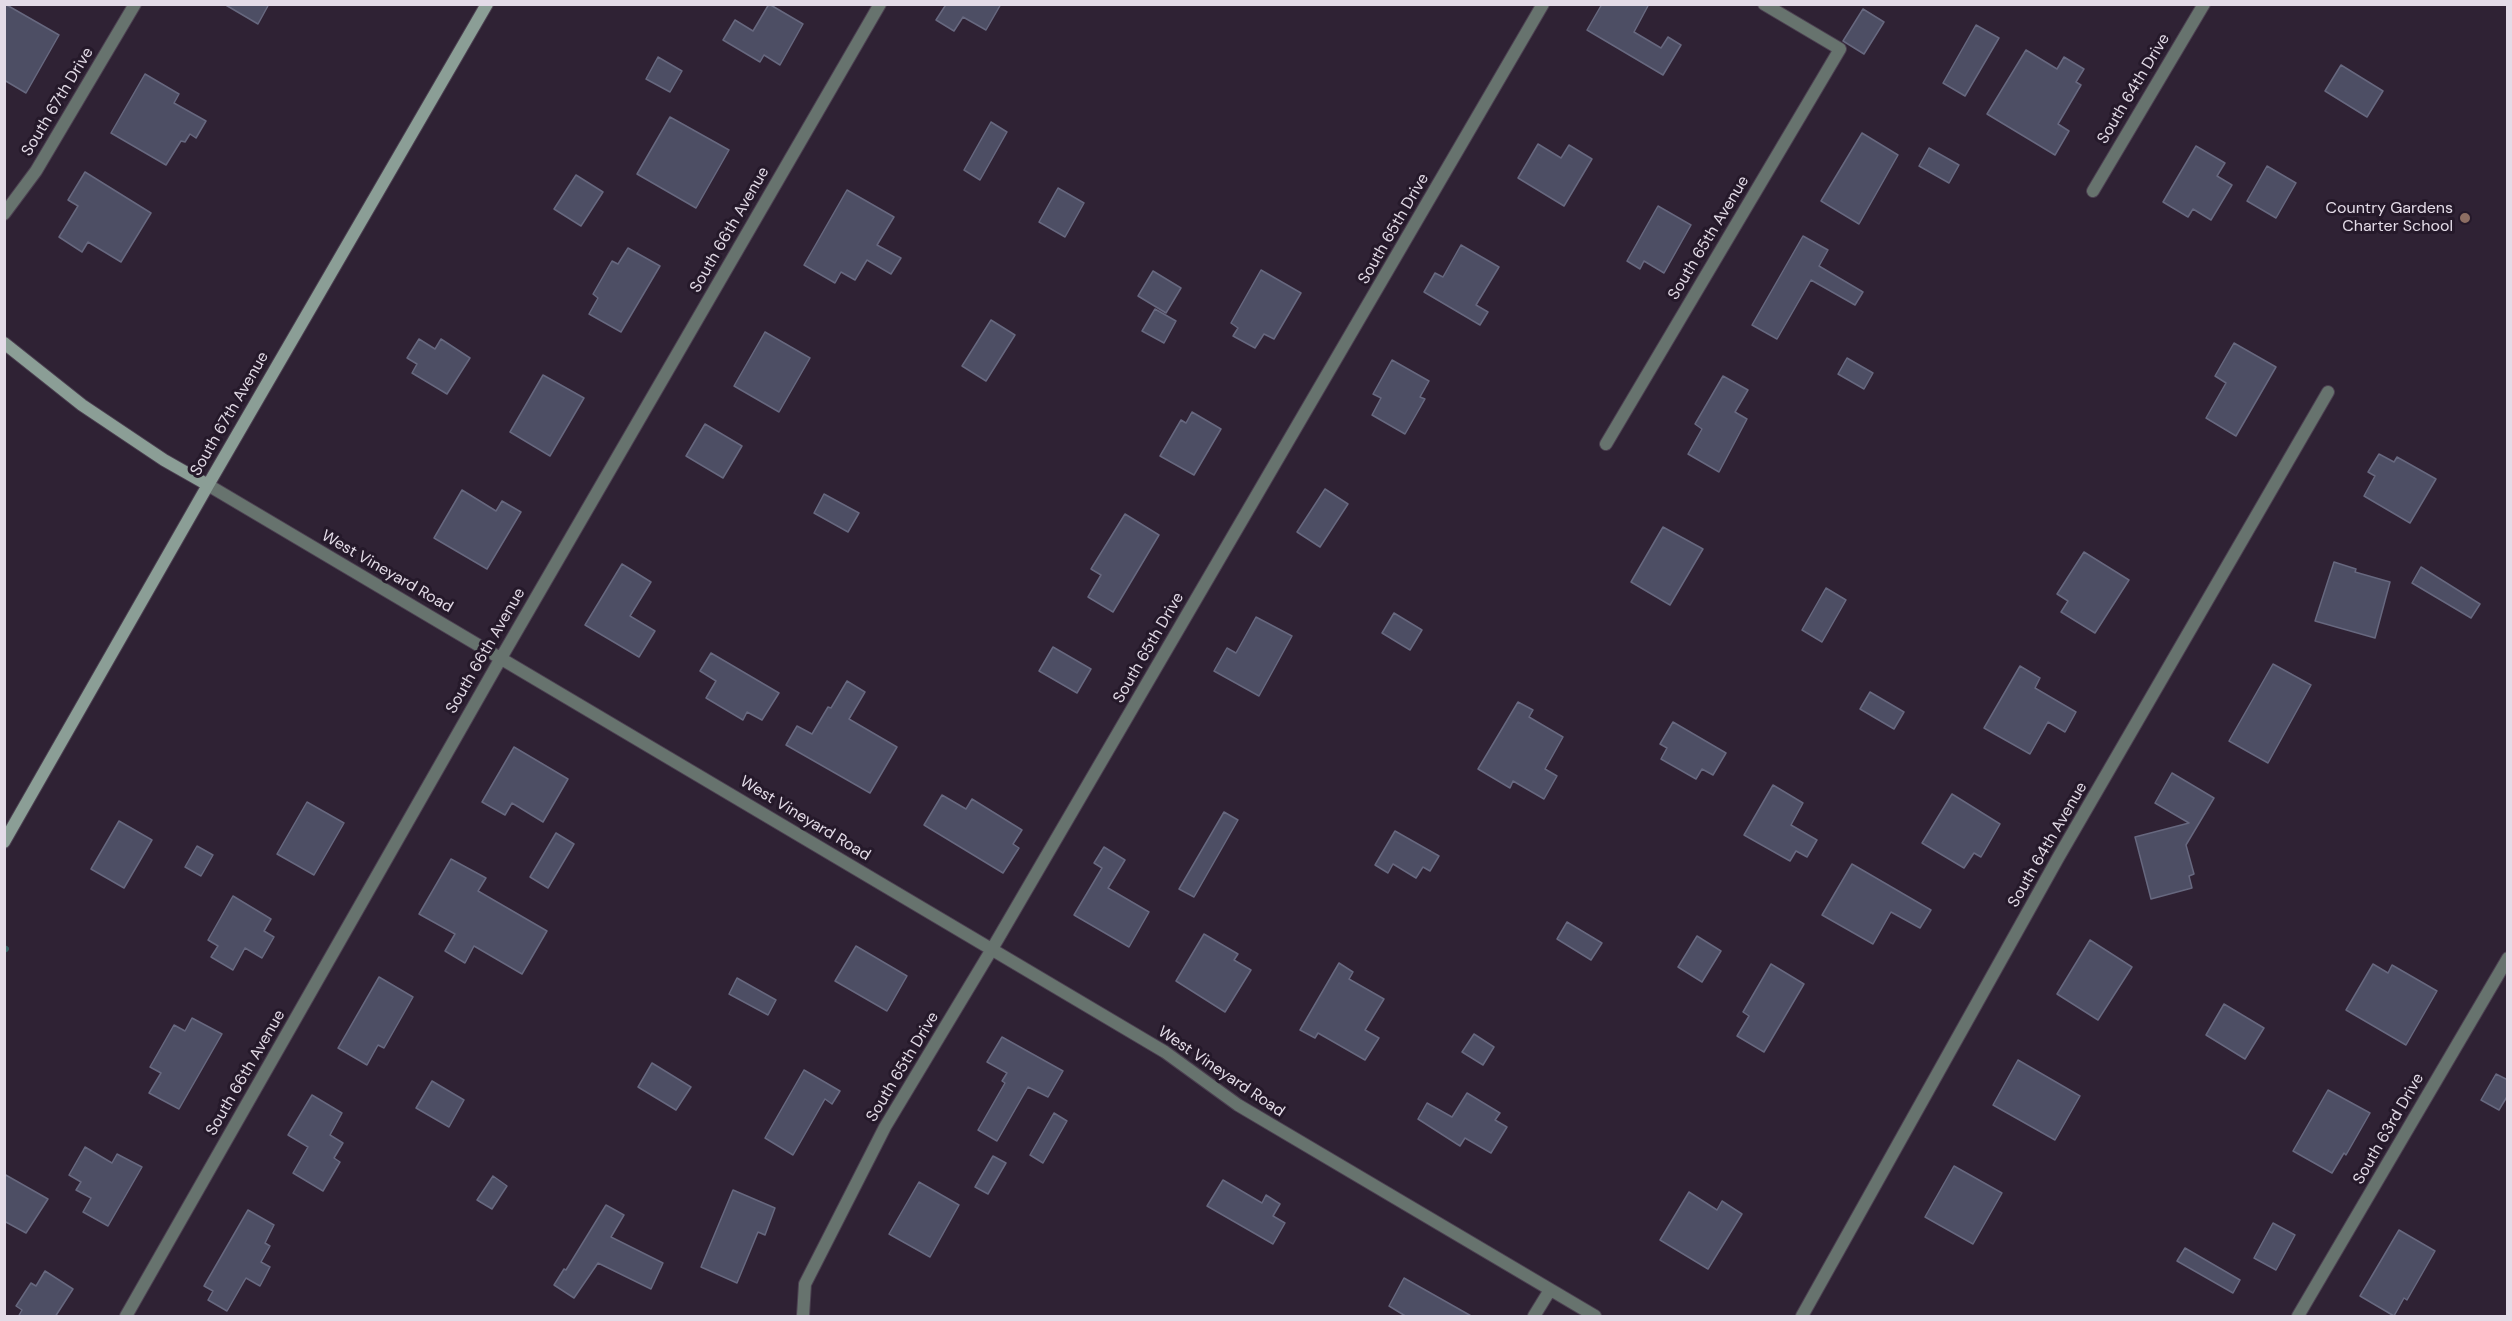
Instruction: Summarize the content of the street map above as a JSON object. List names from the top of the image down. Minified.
{"streets":{"main road":["South 67th Avenue","West Vineyard Road"],"street":["South 64th Drive","South 67th Drive","South 65th Drive","South 66th Avenue","South 65th Avenue","South 64th Avenue","South 63rd Drive"]},"crossings":[["South 65th Drive","West Vineyard Road"],["South 66th Avenue","West Vineyard Road"],["South 67th Avenue","West Vineyard Road"]],"places":["Country Gardens Charter School"]}
